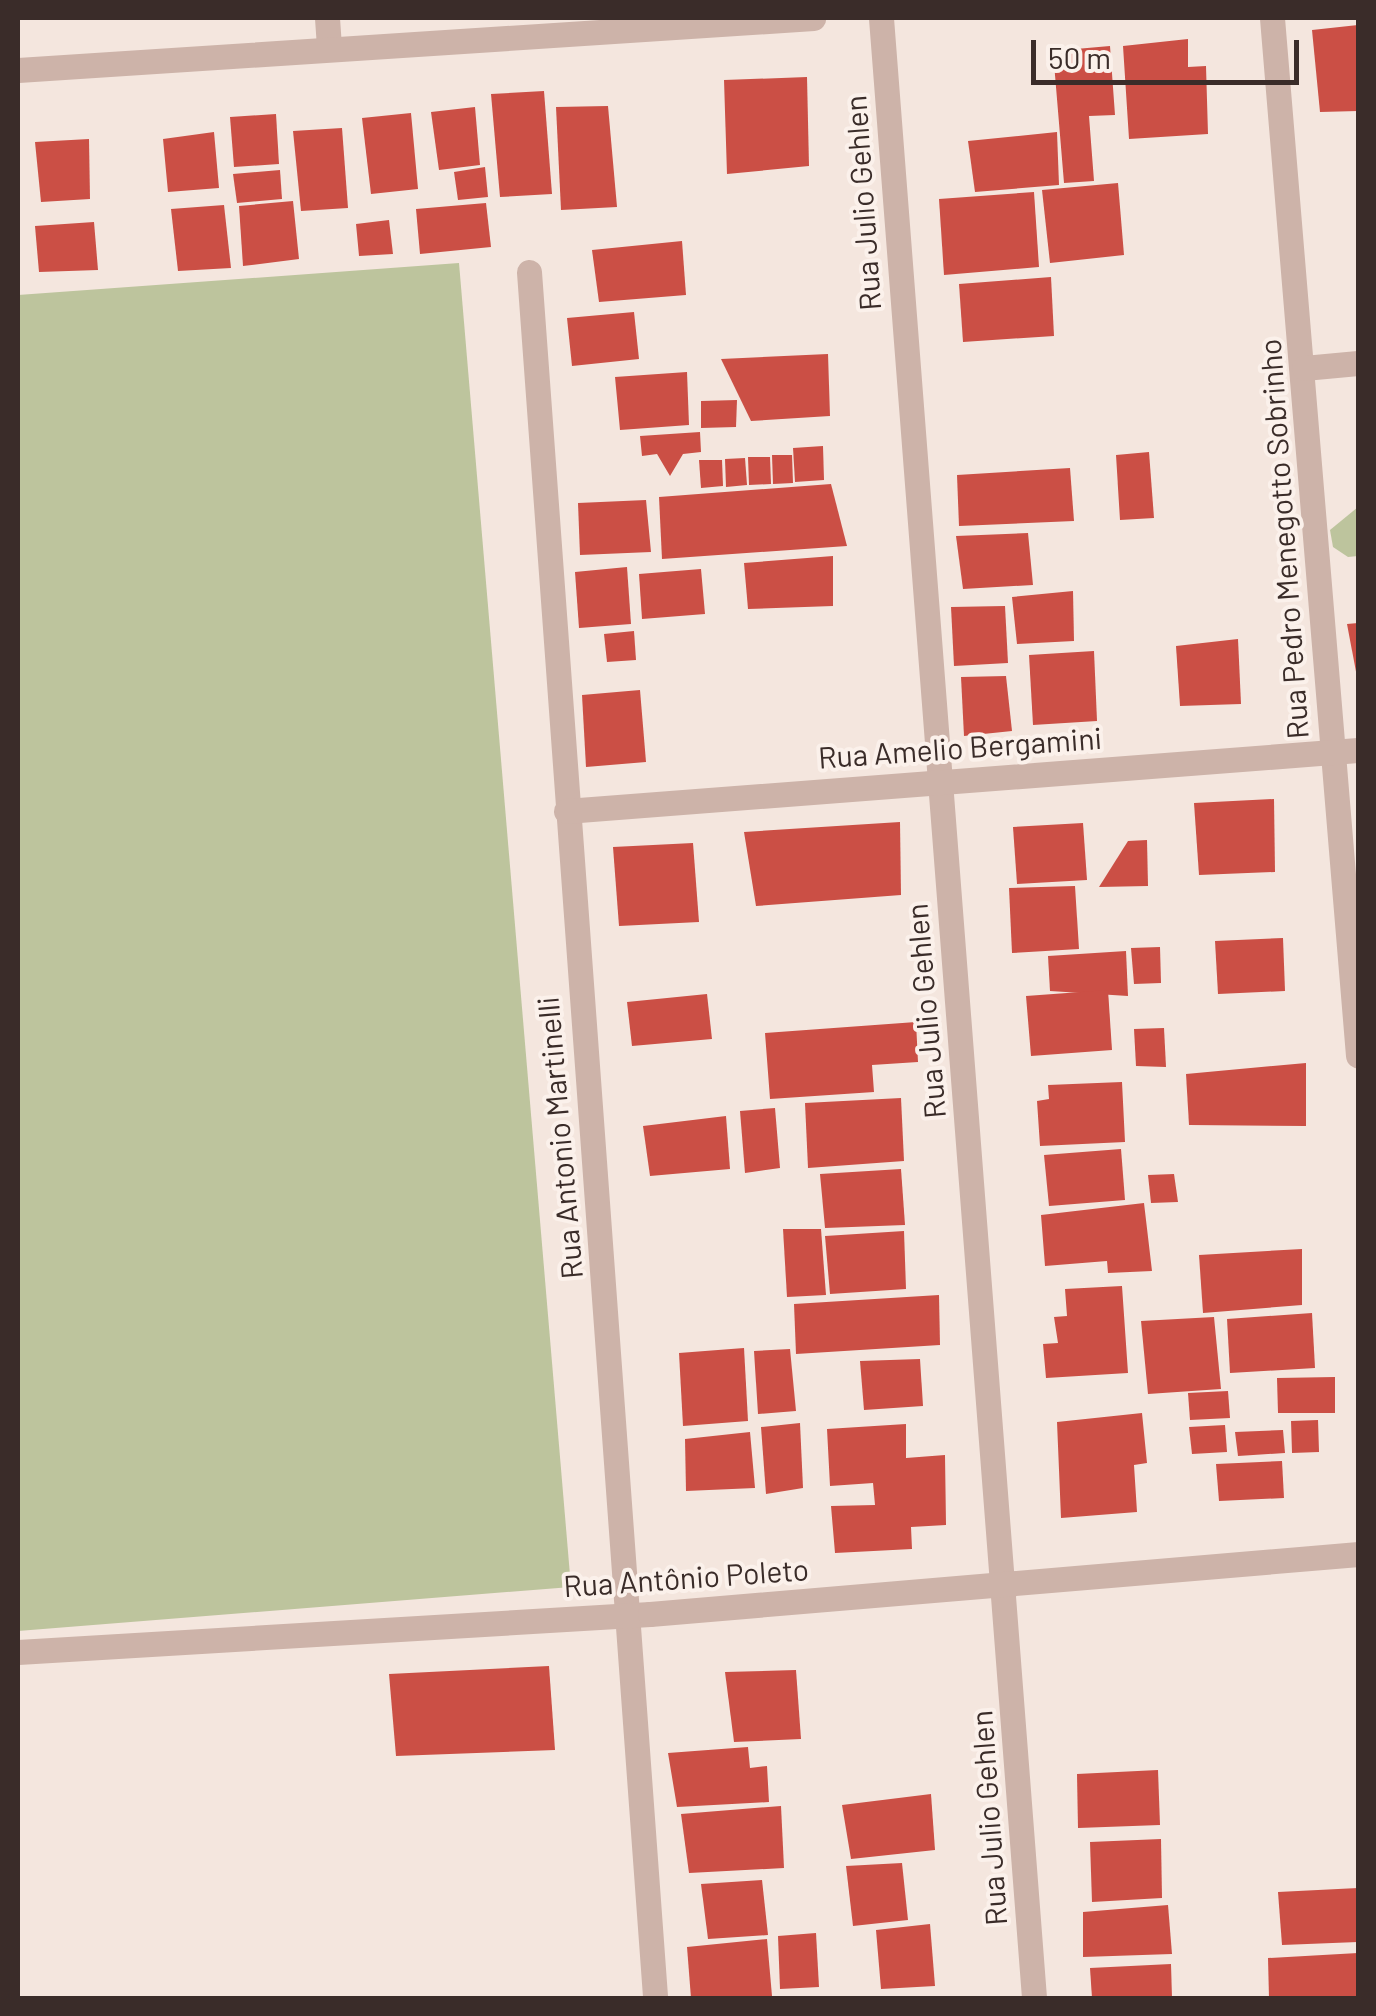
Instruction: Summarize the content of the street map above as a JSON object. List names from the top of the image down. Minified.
{"streets":{"street":["Rua Julio Gehlen","Rua Pedro Menegotto Sobrinho","Rua Amelio Bergamini","Rua Antonio Martinelli","Rua Antônio Poleto"]},"crossings":[["Rua Julio Gehlen","Rua Amelio Bergamini"],["Rua Julio Gehlen","Rua Antônio Poleto"],["Rua Pedro Menegotto Sobrinho","Rua Amelio Bergamini"],["Rua Amelio Bergamini","Rua Antonio Martinelli"],["Rua Antonio Martinelli","Rua Antônio Poleto"]],"scale_bar":"50 m"}
